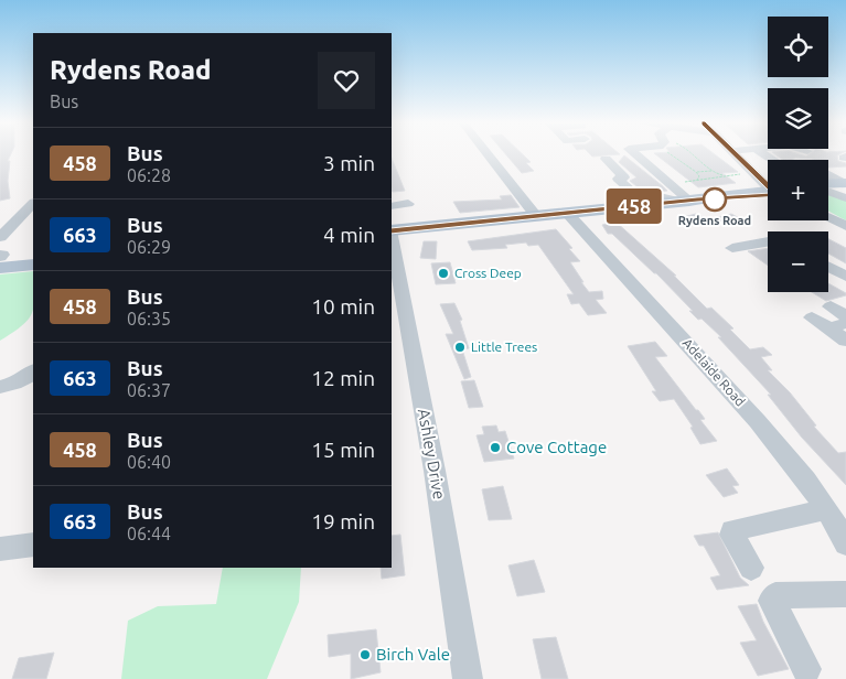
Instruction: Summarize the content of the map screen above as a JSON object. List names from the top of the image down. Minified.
{"streets":{"street":["Adelaide Road","Ashley Drive"]},"places":["Rydens Road","Cross Deep","Little Trees","Cove Cottage","Birch Vale"],"lines":["bus line 458"],"page":{"on_map":"458","map_buttons":["+","−"],"heading":["Rydens Road","Bus"],"list":[{"mark":"458","name":"Bus","note":"06:28","value":"3 min"},{"mark":"663","name":"Bus","note":"06:29","value":"4 min"},{"mark":"458","name":"Bus","note":"06:35","value":"10 min"},{"mark":"663","name":"Bus","note":"06:37","value":"12 min"},{"mark":"458","name":"Bus","note":"06:40","value":"15 min"},{"mark":"663","name":"Bus","note":"06:44","value":"19 min"}]}}
